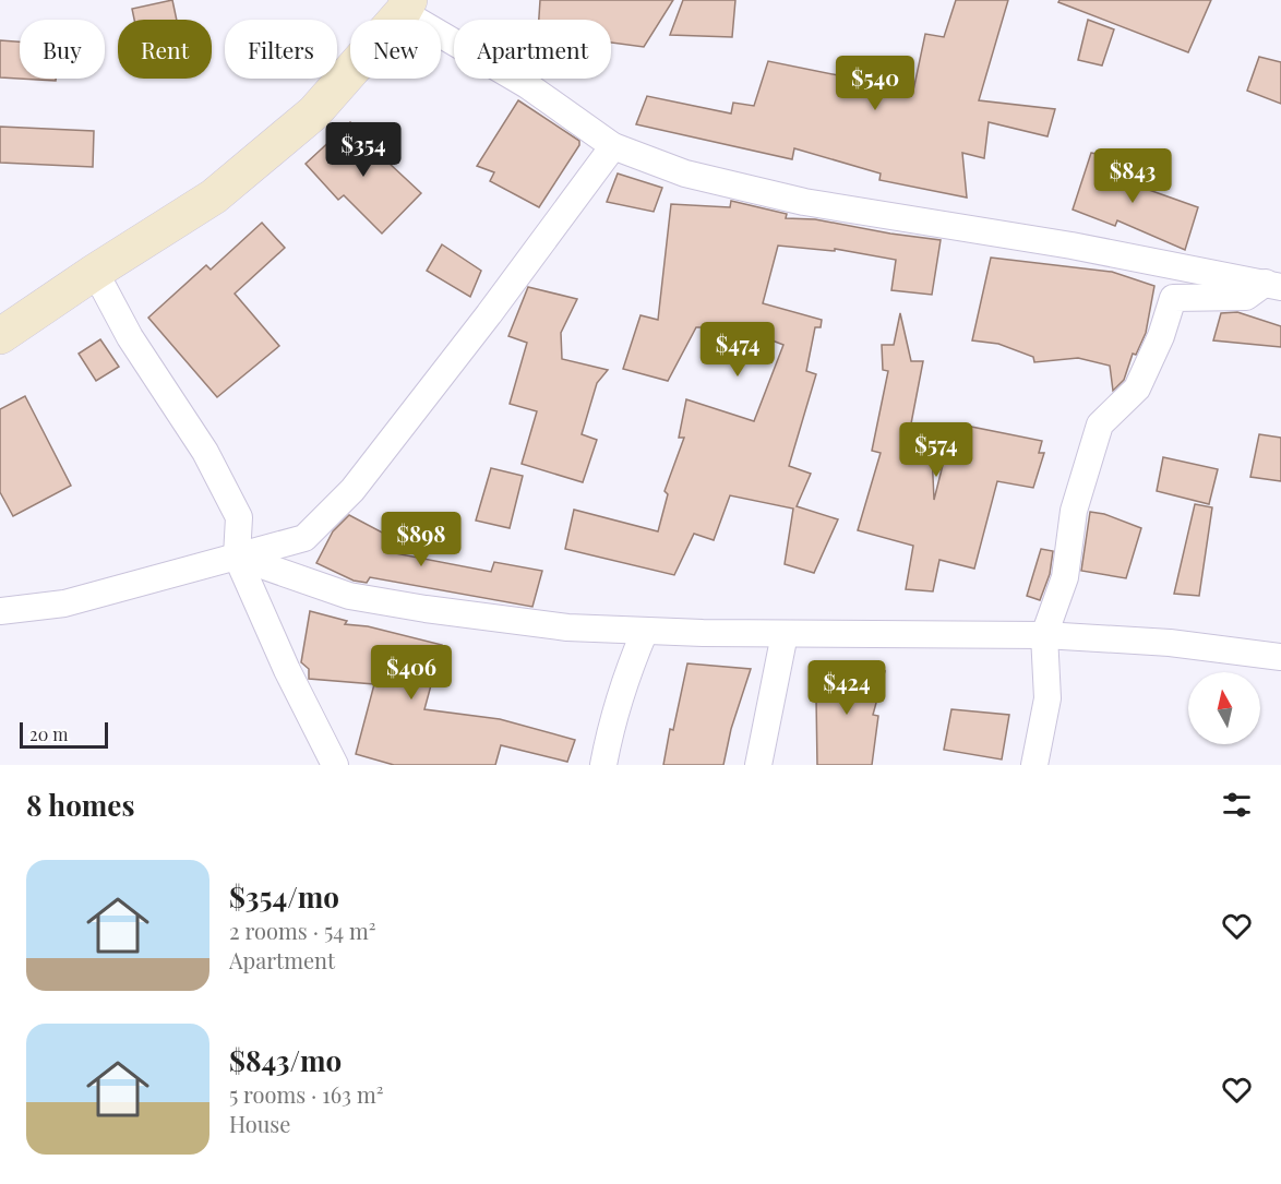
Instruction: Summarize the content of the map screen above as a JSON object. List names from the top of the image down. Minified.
{"scale_bar":"20 m","north":"top","page":{"chip":["Buy","Rent","Filters","New","Apartment"],"price":["$540","$354","$843","$474","$574","$898","$406","$424"],"scale":"20 m","heading":"8 homes","list":[{"name":"$354/mo","note":"2 rooms · 54 m² · Apartment"},{"name":"$843/mo","note":"5 rooms · 163 m² · House"}]}}
